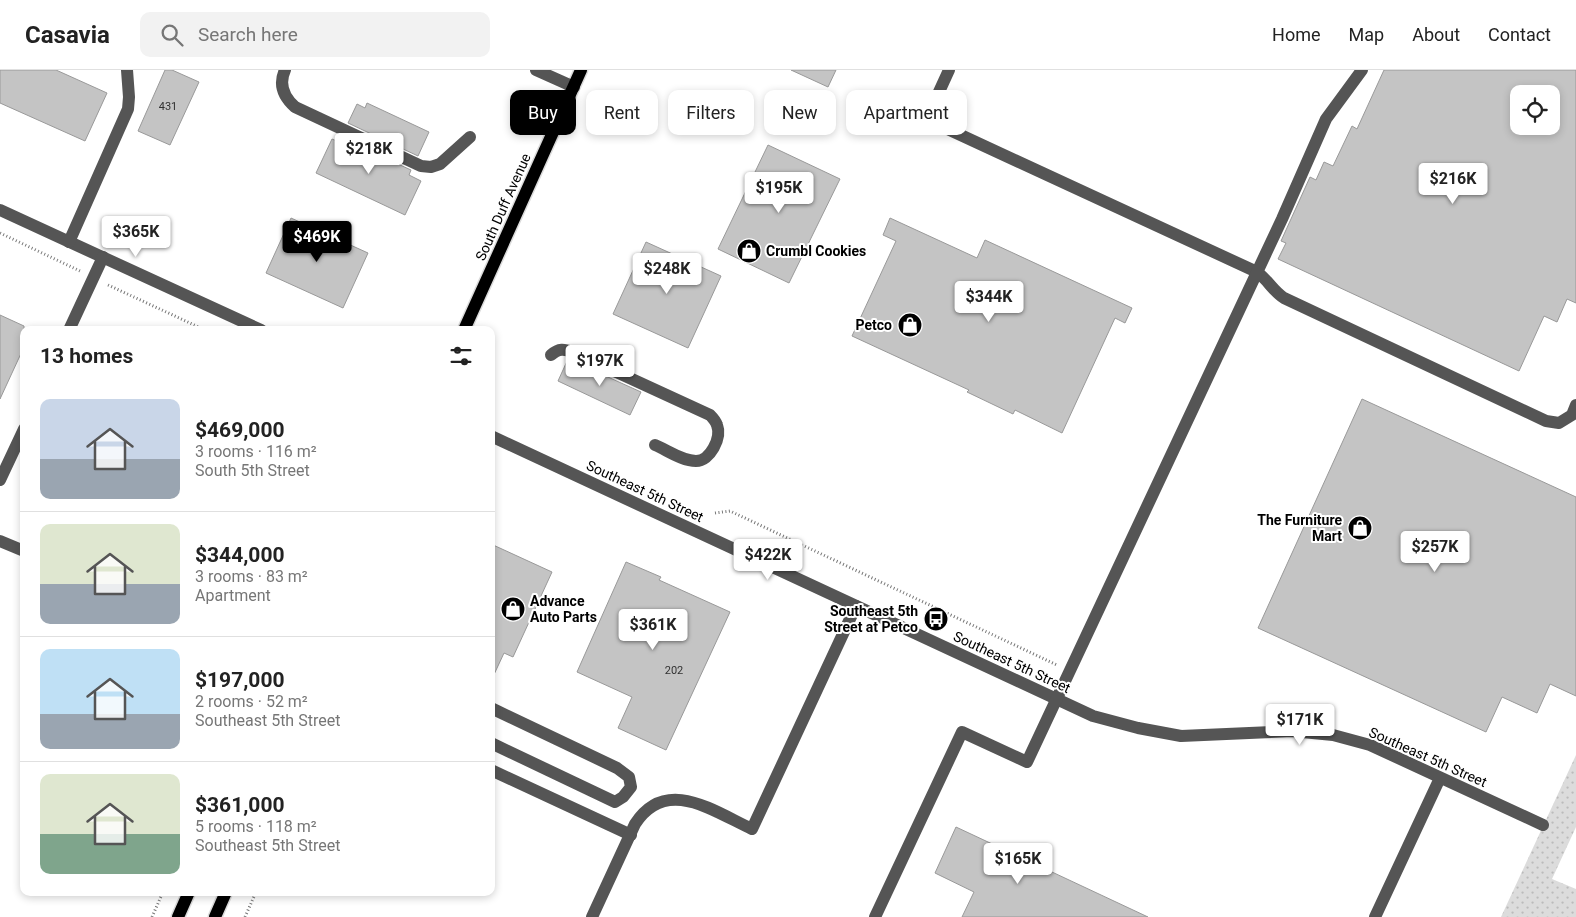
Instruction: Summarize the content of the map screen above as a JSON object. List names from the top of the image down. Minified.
{"streets":{"main road":["South Duff Avenue"],"street":["Southeast 5th Street"]},"places":{"shop":["Crumbl Cookies","Petco","The Furniture Mart","Advance Auto Parts"],"bus stop":["Southeast 5th Street at Petco"]},"house_numbers":["431","202"],"page":{"header":"Casavia","search":"Search here","nav":["Home","Map","About","Contact"],"chip":["Buy","Rent","Filters","New","Apartment"],"price":["$218K","$216K","$195K","$365K","$469K","$248K","$344K","$197K","$257K","$422K","$361K","$171K","$165K"],"heading":"13 homes","list":[{"name":"$469,000","note":"3 rooms · 116 m² · South 5th Street"},{"name":"$344,000","note":"3 rooms · 83 m² · Apartment"},{"name":"$197,000","note":"2 rooms · 52 m² · Southeast 5th Street"},{"name":"$361,000","note":"5 rooms · 118 m² · Southeast 5th Street"}]}}
